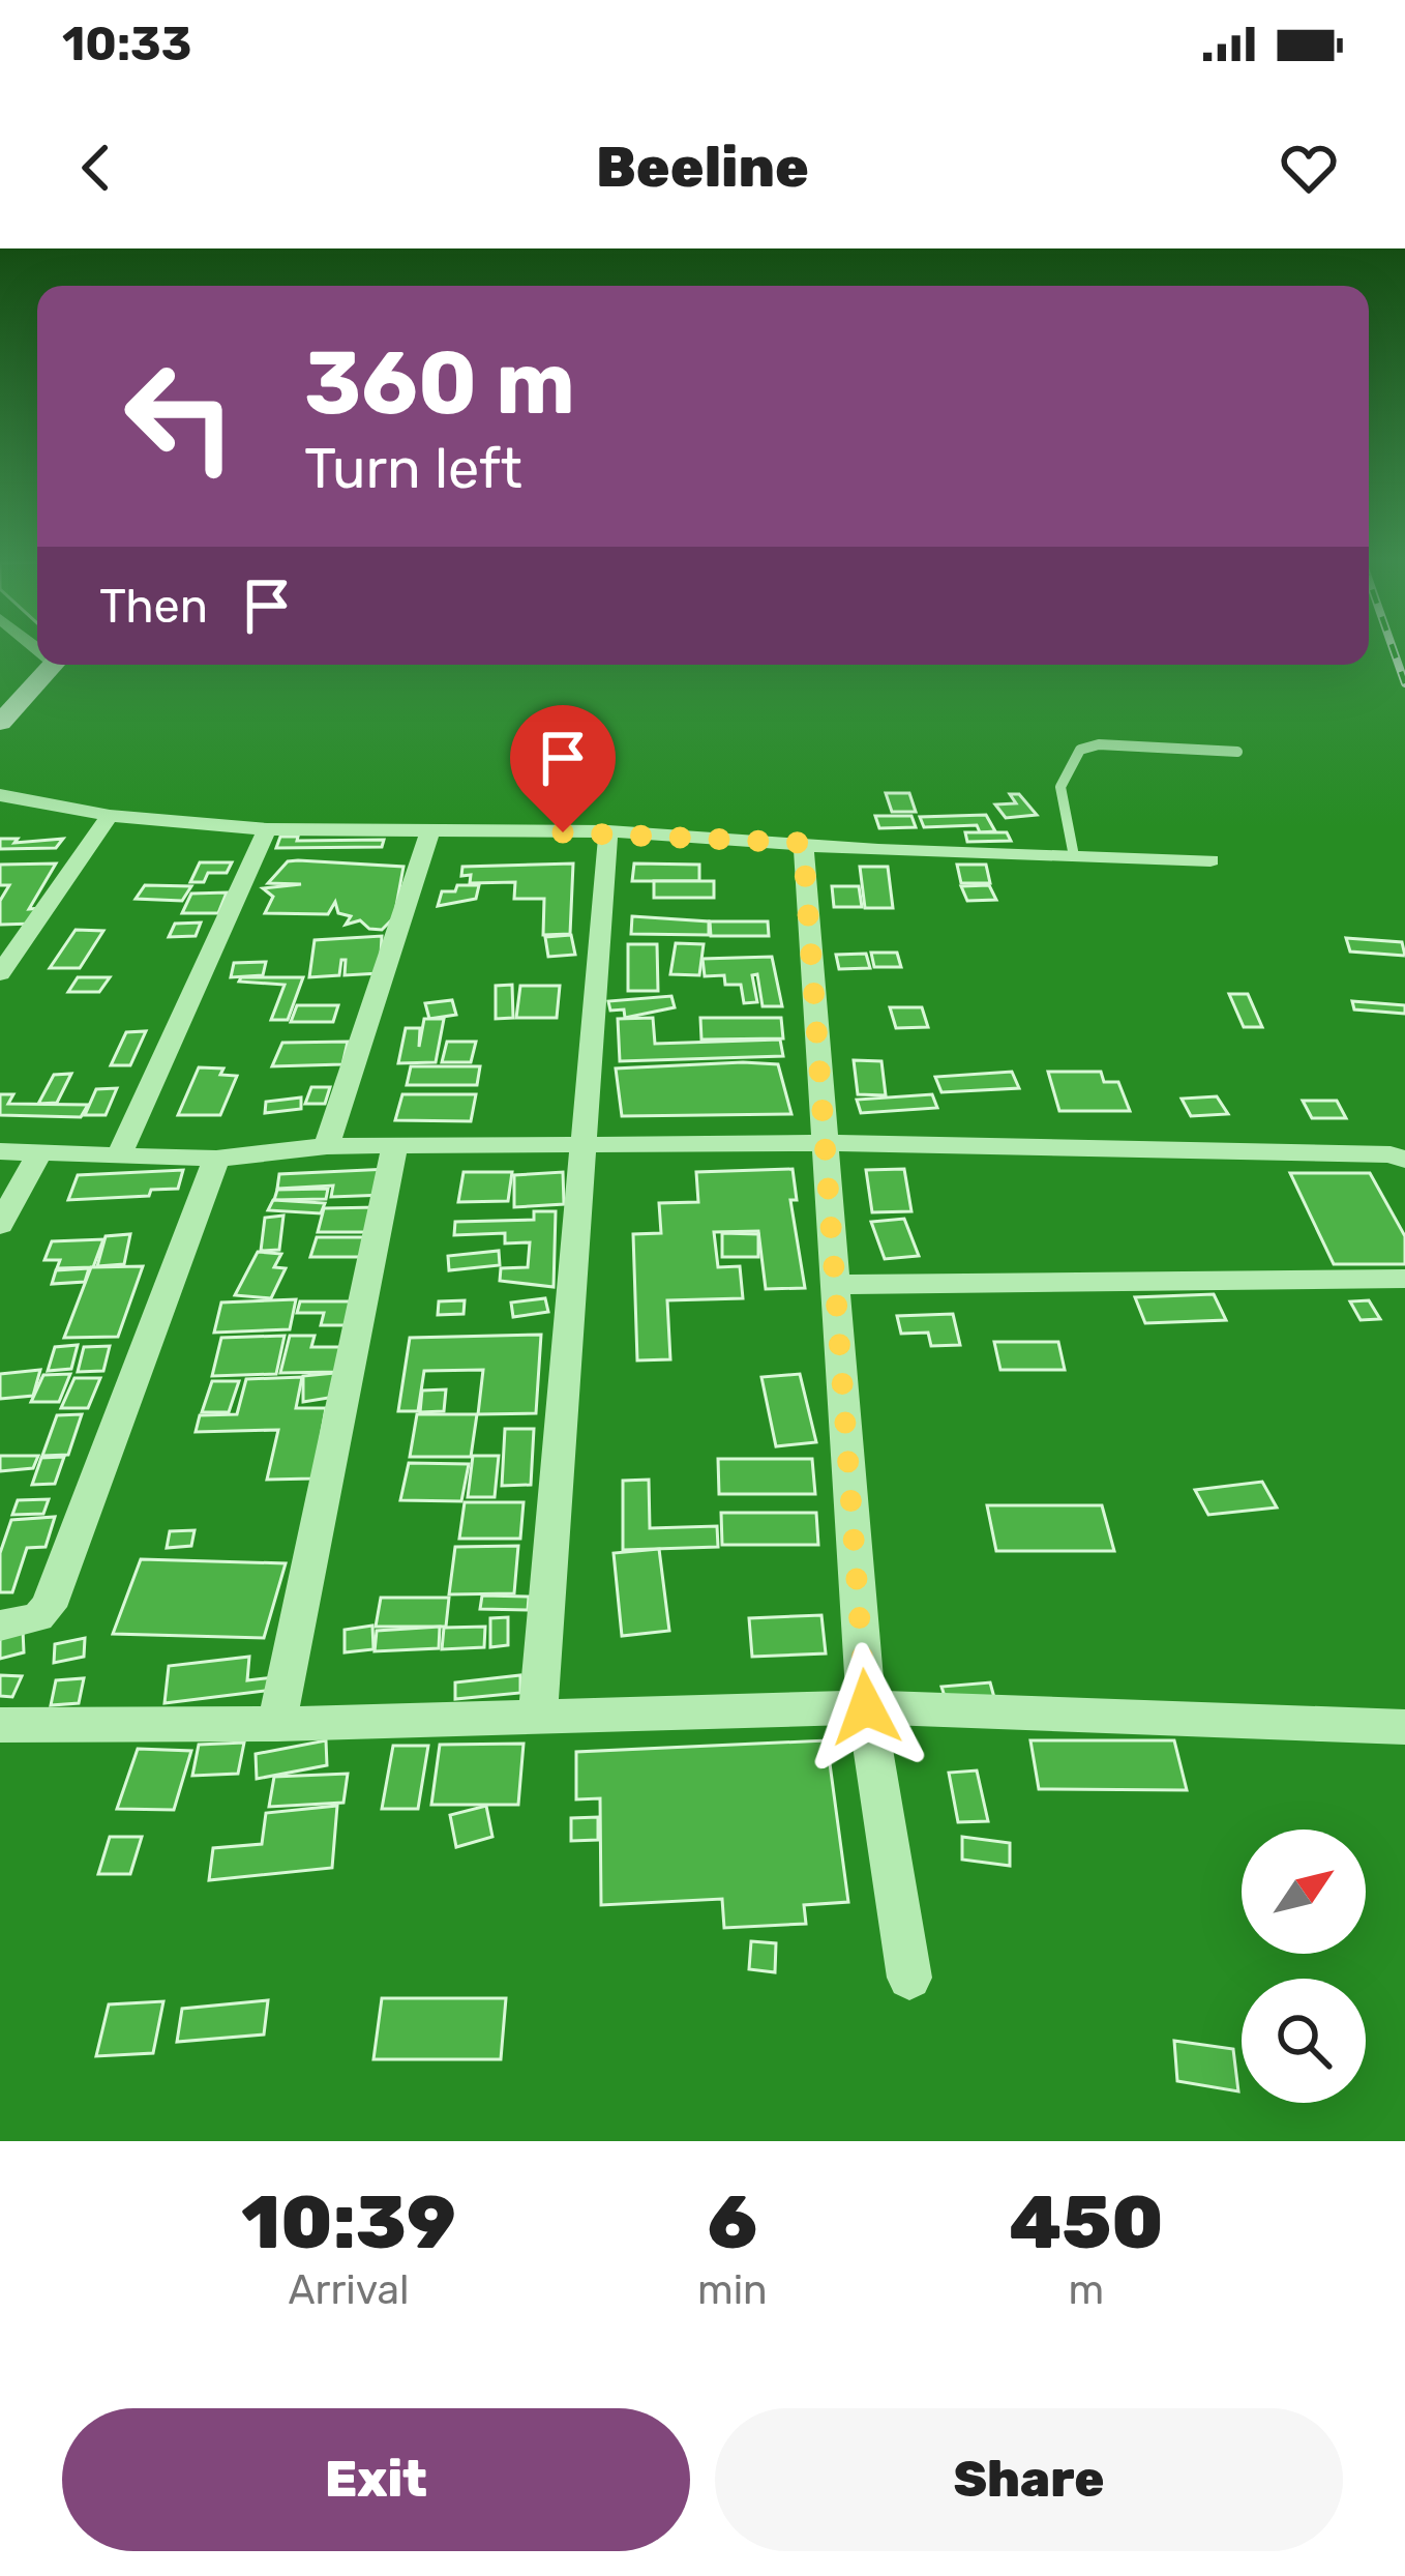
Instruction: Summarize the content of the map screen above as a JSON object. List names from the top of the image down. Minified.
{"north":"top right","page":{"status":"10:33","header":"Beeline","turn":["360 m","Turn left"],"then":"Then","eta":["10:39","Arrival","6","min","450","m"],"buttons":["Exit","Share"]}}
